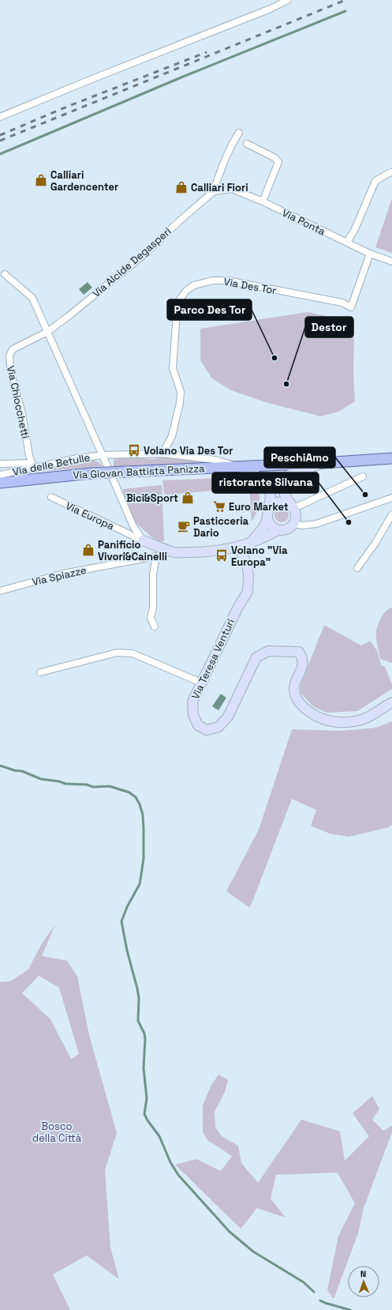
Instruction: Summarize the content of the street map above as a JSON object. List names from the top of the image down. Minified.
{"streets":{"main road":["Via Giovan Battista Panizza"],"street":["Via Ponta","Via Alcide Degasperi","Via Des Tor","Via Chiocchetti","Via delle Betulle","Via Europa","Via Spiazze","Via Teresa Venturi"]},"crossings":[["Via Ponta","Via Alcide Degasperi"],["Via Ponta","Via Des Tor"],["Via Alcide Degasperi","Via Chiocchetti"],["Via Des Tor","Via delle Betulle"],["Via Chiocchetti","Via delle Betulle"],["Via delle Betulle","Via Giovan Battista Panizza"],["Via Europa","Via Spiazze"],["Via Europa","Via Teresa Venturi"]],"parks":["Bosco della Città"],"places":{"shop":["Calliari Gardencenter","Calliari Fiori","Bici&Sport","Panificio Vivori&Cainelli"],"other":["Parco Des Tor","Destor","PeschiAmo","ristorante Silvana"],"bus stop":["Volano Via Des Tor","Volano \"Via Europa\""],"supermarket":["Euro Market"],"cafe":["Pasticceria Dario"]},"north":"top"}
